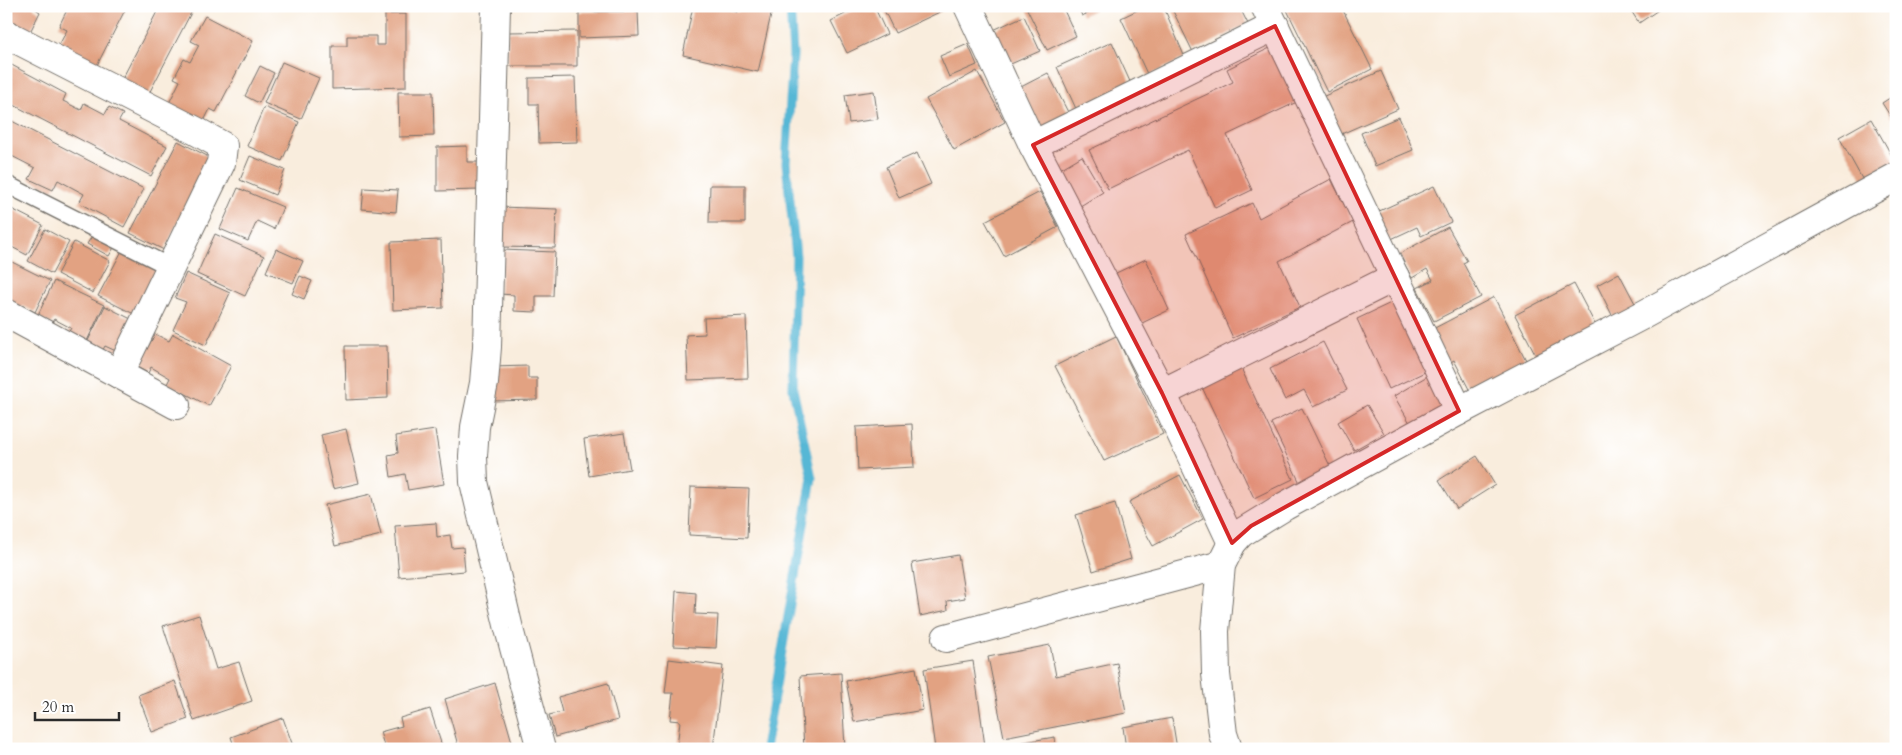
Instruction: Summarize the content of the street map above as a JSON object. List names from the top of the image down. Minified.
{"scale_bar":"20 m"}
